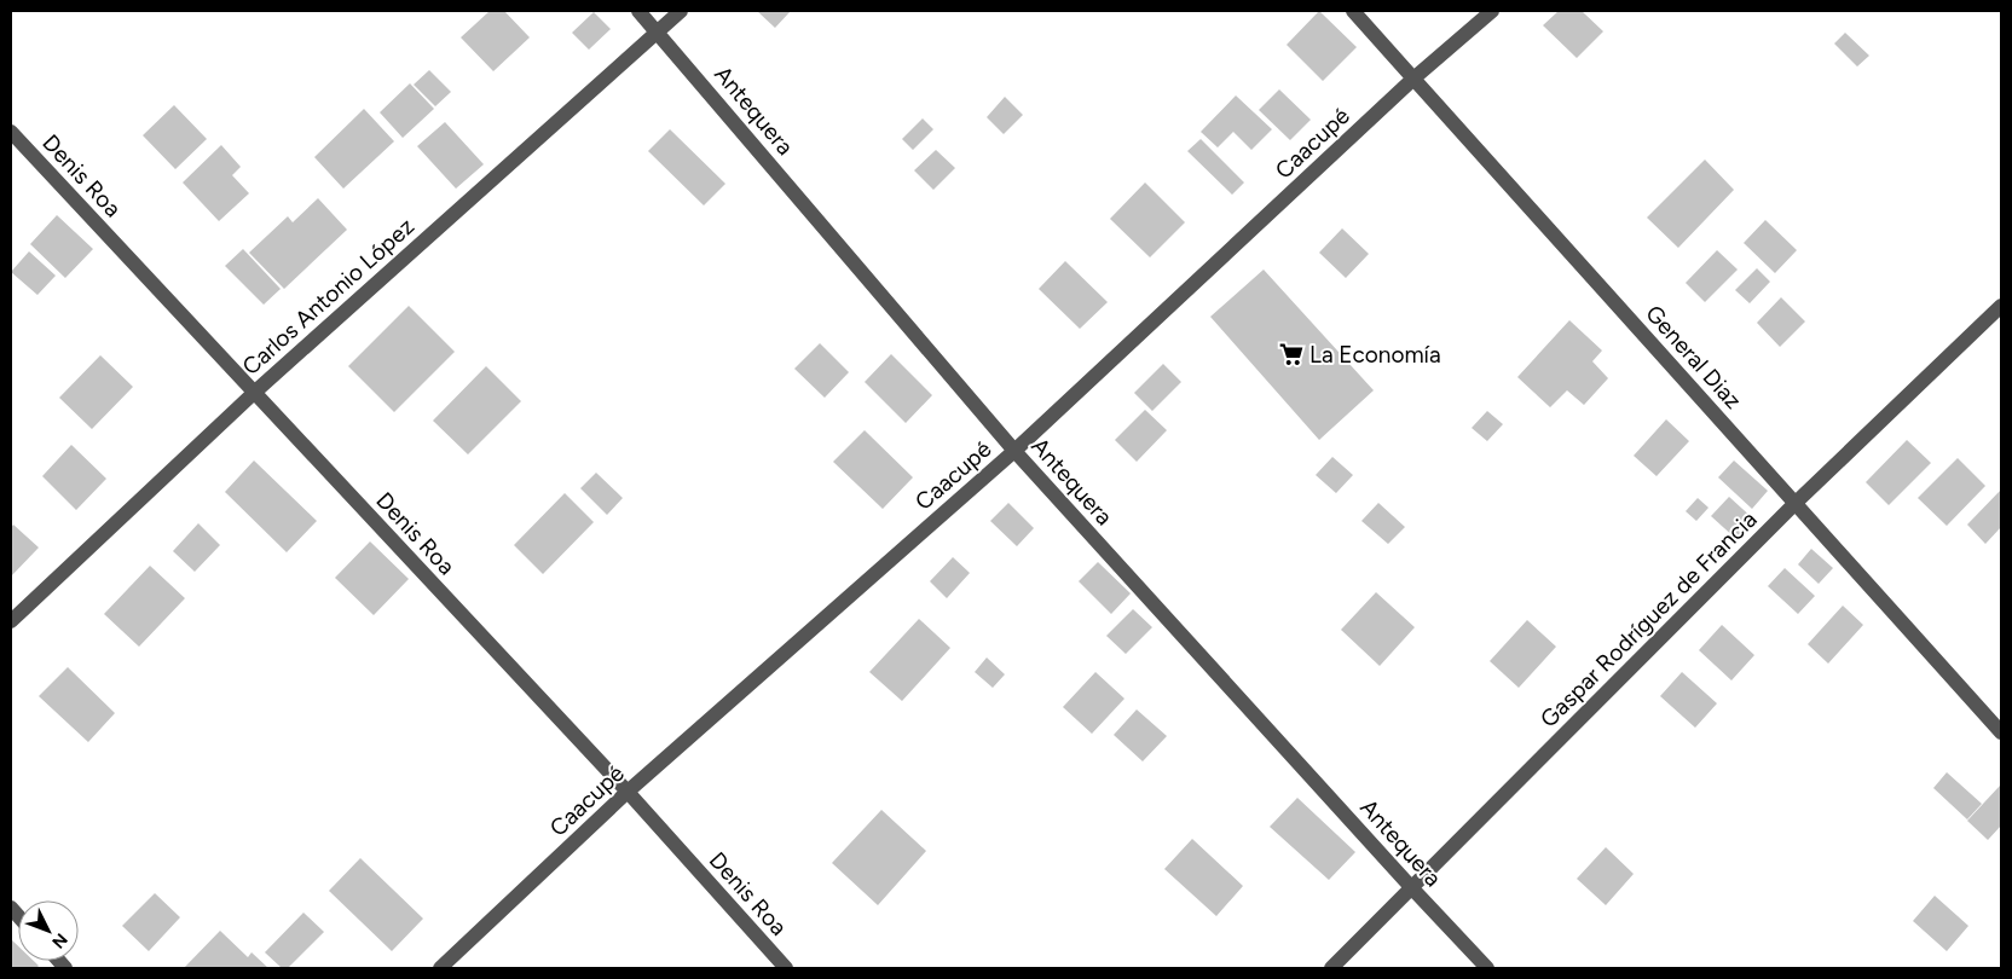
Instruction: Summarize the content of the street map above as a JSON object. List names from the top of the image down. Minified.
{"streets":{"street":["Antequera","Caacupé","Denis Roa","Carlos Antonio López","General Diaz","Gaspar Rodríguez de Francia"]},"crossings":[["Antequera","Caacupé"],["Antequera","Carlos Antonio López"],["Antequera","Gaspar Rodríguez de Francia"],["Caacupé","Denis Roa"],["Caacupé","General Diaz"],["Denis Roa","Carlos Antonio López"],["General Diaz","Gaspar Rodríguez de Francia"]],"places":{"supermarket":["La Economía"]},"north":"bottom right"}
